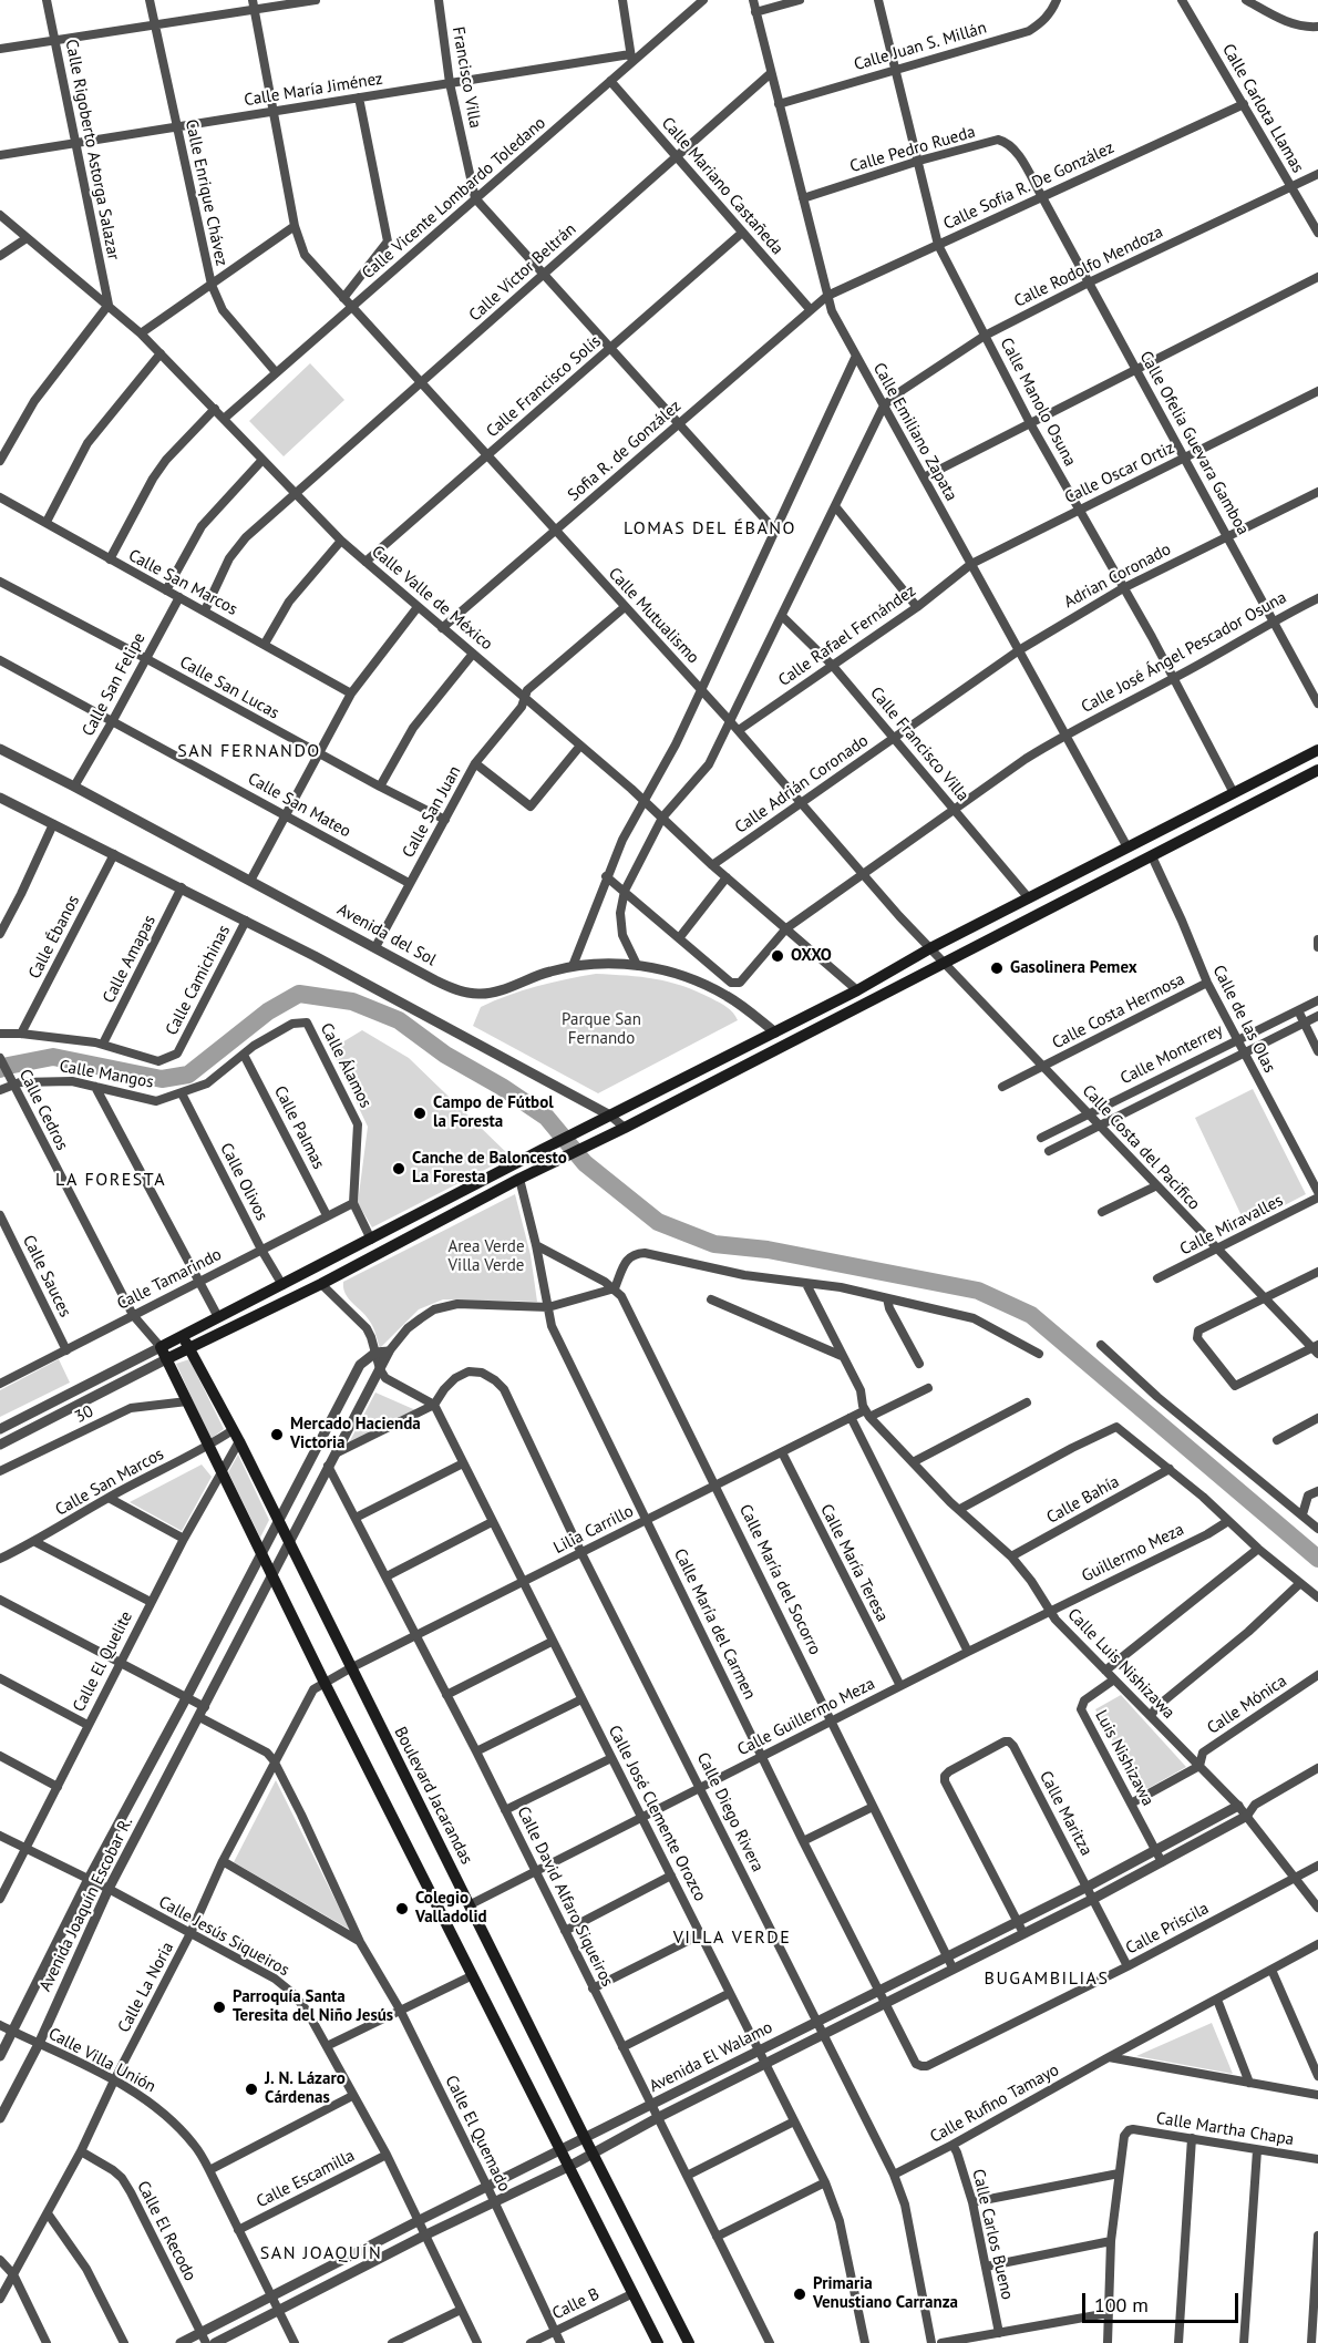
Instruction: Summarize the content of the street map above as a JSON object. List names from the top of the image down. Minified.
{"streets":{"main road":["Boulevard Jacarandas"],"street":["Calle Juan S. Millán","Francisco Villa","Calle María Jiménez","Calle Carlota Llamas","Calle Rigoberto Astorga Salazar","Calle Pedro Rueda","Calle Mariano Castañeda","Calle Sofía R. De González","Calle Enrique Chávez","Calle Vicente Lombardo Toledano","Calle Rodolfo Mendoza","Calle Víctor Beltrán","Calle Francisco Solís","Calle Manolo Osuna","Calle Emiliano Zapata","Calle Ofelia Guevara Gamboa","Sofia R. de González","Calle Oscar Ortiz","Adrian Coronado","Calle San Marcos","Calle Valle de México","Calle Mutualismo","Calle Rafael Fernández","Calle José Ángel Pescador Osuna","Calle San Felipe","Calle San Lucas","Calle Francisco Villa","Calle Adrián Coronado","Calle San Mateo","Calle San Juan","Avenida del Sol","Calle Ébanos","Calle Amapas","Calle Camichinas","Calle Costa Hermosa","Calle de las Olas","Calle Monterrey","Calle Álamos","Calle Mangos","Calle Cedros","Calle Palmas","Calle Costa del Pacifico","Calle Olivos","Calle Miravalles","Calle Sauces","Calle Tamarindo","30","Calle Bahía","Lilia Carrillo","Guillermo Meza","Calle María Teresa","Calle María del Socorro","Calle María del Carmen","Calle El Quelite","Calle Luis Nishizawa","Calle Mónica","Calle Guillermo Meza","Luis Nishizawa","Calle Diego Rivera","Calle José Clemente Orozco","Calle Maritza","Calle David Alfaro Siqueiros","Avenida Joaquín Escobar R.","Calle Priscila","Calle Jesús Siqueiros","Calle La Noria","Avenida El Walamo","Calle Villa Unión","Calle Rufino Tamayo","Calle Martha Chapa","Calle El Quemado","Calle Escamilla","Calle El Recodo","Calle Carlos Bueno","Calle B"]},"crossings":[["Calle Juan S. Millán","Calle Manolo Osuna"],["Calle Juan S. Millán","Calle Emiliano Zapata"],["Francisco Villa","Calle María Jiménez"],["Francisco Villa","Calle Vicente Lombardo Toledano"],["Calle María Jiménez","Calle Rigoberto Astorga Salazar"],["Calle María Jiménez","Calle Enrique Chávez"],["Calle María Jiménez","Calle Vicente Lombardo Toledano"],["Calle María Jiménez","Calle Mutualismo"],["Calle Carlota Llamas","Calle Sofía R. De González"],["Calle Carlota Llamas","Calle Rodolfo Mendoza"],["Calle Rigoberto Astorga Salazar","Calle Valle de México"],["Calle Pedro Rueda","Calle Sofía R. De González"],["Calle Pedro Rueda","Calle Manolo Osuna"],["Calle Pedro Rueda","Calle Emiliano Zapata"],["Calle Pedro Rueda","Calle Ofelia Guevara Gamboa"],["Calle Mariano Castañeda","Calle Vicente Lombardo Toledano"],["Calle Mariano Castañeda","Calle Víctor Beltrán"],["Calle Mariano Castañeda","Calle Francisco Solís"],["Calle Mariano Castañeda","Sofia R. de González"],["Calle Sofía R. De González","Calle Manolo Osuna"],["Calle Sofía R. De González","Calle Emiliano Zapata"],["Calle Sofía R. De González","Calle Ofelia Guevara Gamboa"],["Calle Sofía R. De González","Sofia R. de González"],["Calle Enrique Chávez","Calle Vicente Lombardo Toledano"],["Calle Vicente Lombardo Toledano","Calle Valle de México"],["Calle Vicente Lombardo Toledano","Calle Mutualismo"],["Calle Rodolfo Mendoza","Calle Manolo Osuna"],["Calle Rodolfo Mendoza","Calle Emiliano Zapata"],["Calle Rodolfo Mendoza","Calle Ofelia Guevara Gamboa"],["Calle Víctor Beltrán","Calle Emiliano Zapata"],["Calle Víctor Beltrán","Calle San Marcos"],["Calle Víctor Beltrán","Calle Valle de México"],["Calle Víctor Beltrán","Calle Mutualismo"],["Calle Francisco Solís","Calle Valle de México"],["Calle Francisco Solís","Calle Mutualismo"],["Calle Manolo Osuna","Calle Oscar Ortiz"],["Calle Manolo Osuna","Adrian Coronado"],["Calle Manolo Osuna","Calle José Ángel Pescador Osuna"],["Calle Emiliano Zapata","Sofia R. de González"],["Calle Emiliano Zapata","Calle Oscar Ortiz"],["Calle Emiliano Zapata","Adrian Coronado"],["Calle Emiliano Zapata","Calle Rafael Fernández"],["Calle Emiliano Zapata","Calle José Ángel Pescador Osuna"],["Calle Ofelia Guevara Gamboa","Calle Oscar Ortiz"],["Calle Ofelia Guevara Gamboa","Adrian Coronado"],["Calle Ofelia Guevara Gamboa","Calle José Ángel Pescador Osuna"],["Sofia R. de González","Calle Valle de México"],["Sofia R. de González","Calle Mutualismo"],["Calle Oscar Ortiz","Calle Rafael Fernández"],["Adrian Coronado","Calle Adrián Coronado"],["Calle San Marcos","Calle San Felipe"],["Calle San Marcos","Calle El Quelite"],["Calle San Marcos","Boulevard Jacarandas"],["Calle Valle de México","Calle José Ángel Pescador Osuna"],["Calle Valle de México","Calle Adrián Coronado"],["Calle Valle de México","Calle San Juan"],["Calle Mutualismo","Calle Rafael Fernández"],["Calle Mutualismo","Calle José Ángel Pescador Osuna"],["Calle Mutualismo","Calle Adrián Coronado"],["Calle Mutualismo","Calle San Juan"],["Calle Mutualismo","Calle Costa del Pacifico"],["Calle Rafael Fernández","Calle Francisco Villa"],["Calle José Ángel Pescador Osuna","Calle Francisco Villa"],["Calle San Felipe","Calle San Lucas"],["Calle San Felipe","Calle San Mateo"],["Calle San Felipe","Avenida del Sol"],["Calle San Lucas","Calle San Juan"],["Calle Francisco Villa","Calle Adrián Coronado"],["Calle San Mateo","Calle San Juan"],["Calle San Juan","Avenida del Sol"],["Calle Ébanos","Calle Mangos"],["Calle Amapas","Calle Mangos"],["Calle Camichinas","Calle Mangos"],["Calle Costa Hermosa","Calle de las Olas"],["Calle Costa Hermosa","Calle Costa del Pacifico"],["Calle de las Olas","Calle Monterrey"],["Calle Monterrey","Calle Costa del Pacifico"],["Calle Álamos","Calle Mangos"],["Calle Álamos","Calle Tamarindo"],["Calle Mangos","Calle Cedros"],["Calle Mangos","Calle Palmas"],["Calle Mangos","Calle Olivos"],["Calle Cedros","Calle Tamarindo"],["Calle Palmas","Calle Tamarindo"],["Calle Costa del Pacifico","Calle Miravalles"],["Calle Olivos","Calle Tamarindo"],["Calle Sauces","Calle Tamarindo"],["Calle Bahía","Calle Luis Nishizawa"],["Lilia Carrillo","Calle María Teresa"],["Lilia Carrillo","Calle María del Socorro"],["Lilia Carrillo","Calle María del Carmen"],["Lilia Carrillo","Calle Luis Nishizawa"],["Lilia Carrillo","Boulevard Jacarandas"],["Lilia Carrillo","Calle Diego Rivera"],["Lilia Carrillo","Calle José Clemente Orozco"],["Lilia Carrillo","Calle David Alfaro Siqueiros"],["Lilia Carrillo","Calle La Noria"],["Guillermo Meza","Calle Luis Nishizawa"],["Guillermo Meza","Calle Guillermo Meza"],["Calle María Teresa","Calle Guillermo Meza"],["Calle María del Socorro","Calle Guillermo Meza"],["Calle María del Socorro","Avenida El Walamo"],["Calle María del Carmen","Calle Guillermo Meza"],["Calle María del Carmen","Calle Priscila"],["Calle María del Carmen","Avenida El Walamo"],["Calle El Quelite","Boulevard Jacarandas"],["Calle El Quelite","Calle Jesús Siqueiros"],["Calle Luis Nishizawa","Calle Mónica"],["Calle Luis Nishizawa","Calle Guillermo Meza"],["Calle Luis Nishizawa","Luis Nishizawa"],["Calle Luis Nishizawa","Calle Priscila"],["Calle Luis Nishizawa","Avenida El Walamo"],["Calle Mónica","Luis Nishizawa"],["Calle Guillermo Meza","Boulevard Jacarandas"],["Calle Guillermo Meza","Calle Diego Rivera"],["Calle Guillermo Meza","Calle José Clemente Orozco"],["Calle Guillermo Meza","Calle David Alfaro Siqueiros"],["Luis Nishizawa","Avenida El Walamo"],["Boulevard Jacarandas","Avenida Joaquín Escobar R."],["Boulevard Jacarandas","Calle La Noria"],["Boulevard Jacarandas","Avenida El Walamo"],["Calle Diego Rivera","Calle José Clemente Orozco"],["Calle Diego Rivera","Avenida El Walamo"],["Calle Diego Rivera","Calle Rufino Tamayo"],["Calle José Clemente Orozco","Avenida El Walamo"],["Calle Maritza","Calle Priscila"],["Calle Maritza","Avenida El Walamo"],["Calle David Alfaro Siqueiros","Avenida Joaquín Escobar R."],["Calle David Alfaro Siqueiros","Avenida El Walamo"],["Avenida Joaquín Escobar R.","Calle Jesús Siqueiros"],["Avenida Joaquín Escobar R.","Calle Villa Unión"],["Avenida Joaquín Escobar R.","Calle El Quemado"],["Calle Jesús Siqueiros","Calle La Noria"],["Calle Jesús Siqueiros","Avenida El Walamo"],["Calle Jesús Siqueiros","Calle Escamilla"],["Calle La Noria","Calle Villa Unión"],["Calle La Noria","Calle El Quemado"],["Calle La Noria","Calle El Recodo"],["Avenida El Walamo","Calle Villa Unión"],["Avenida El Walamo","Calle El Quemado"],["Avenida El Walamo","Calle El Recodo"],["Calle Villa Unión","Calle Escamilla"],["Calle Rufino Tamayo","Calle Carlos Bueno"],["Calle El Quemado","Calle B"]],"districts":["LOMAS DEL ÉBANO","SAN FERNANDO","LA FORESTA","VILLA VERDE","BUGAMBILIAS","SAN JOAQUÍN"],"parks":["Parque San Fernando","Area Verde Villa Verde"],"places":["OXXO","Gasolinera Pemex","Campo de Fútbol la Foresta","Canche de Baloncesto La Foresta","Mercado Hacienda Victoria","Colegio Valladolid","Parroquía Santa Teresita del Niño Jesús","J. N. Lázaro Cárdenas","Primaria Venustiano Carranza"],"scale_bar":"100 m"}
